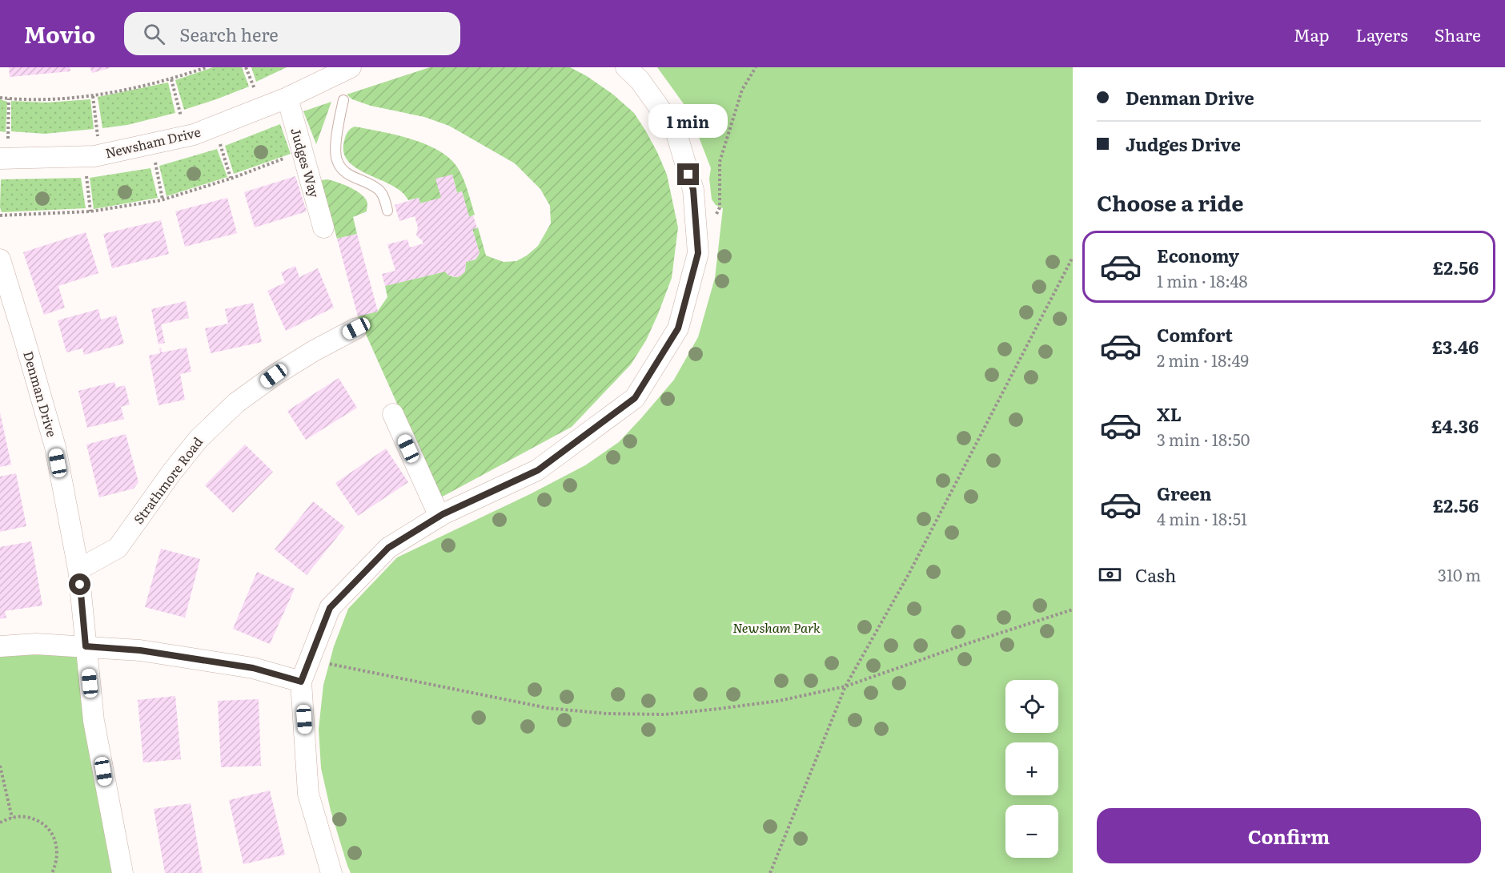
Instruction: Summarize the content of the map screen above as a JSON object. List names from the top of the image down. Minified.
{"streets":{"street":["Newsham Drive","Judges Way","Denman Drive","Strathmore Road"]},"crossings":[["Newsham Drive","Judges Way"],["Denman Drive","Strathmore Road"]],"parks":["Newsham Park"],"page":{"header":"Movio","search":"Search here","nav":["Map","Layers","Share"],"banner":["Denman Drive","Judges Drive"],"bubble":"1 min","heading":"Choose a ride","list":[{"name":"Economy","note":"1 min · 18:48","value":"£2.56"},{"name":"Comfort","note":"2 min · 18:49","value":"£3.46"},{"name":"XL","note":"3 min · 18:50","value":"£4.36"},{"name":"Green","note":"4 min · 18:51","value":"£2.56"}],"pay":["Cash","310 m"],"map_buttons":["+","−"],"buttons":"Confirm"}}
